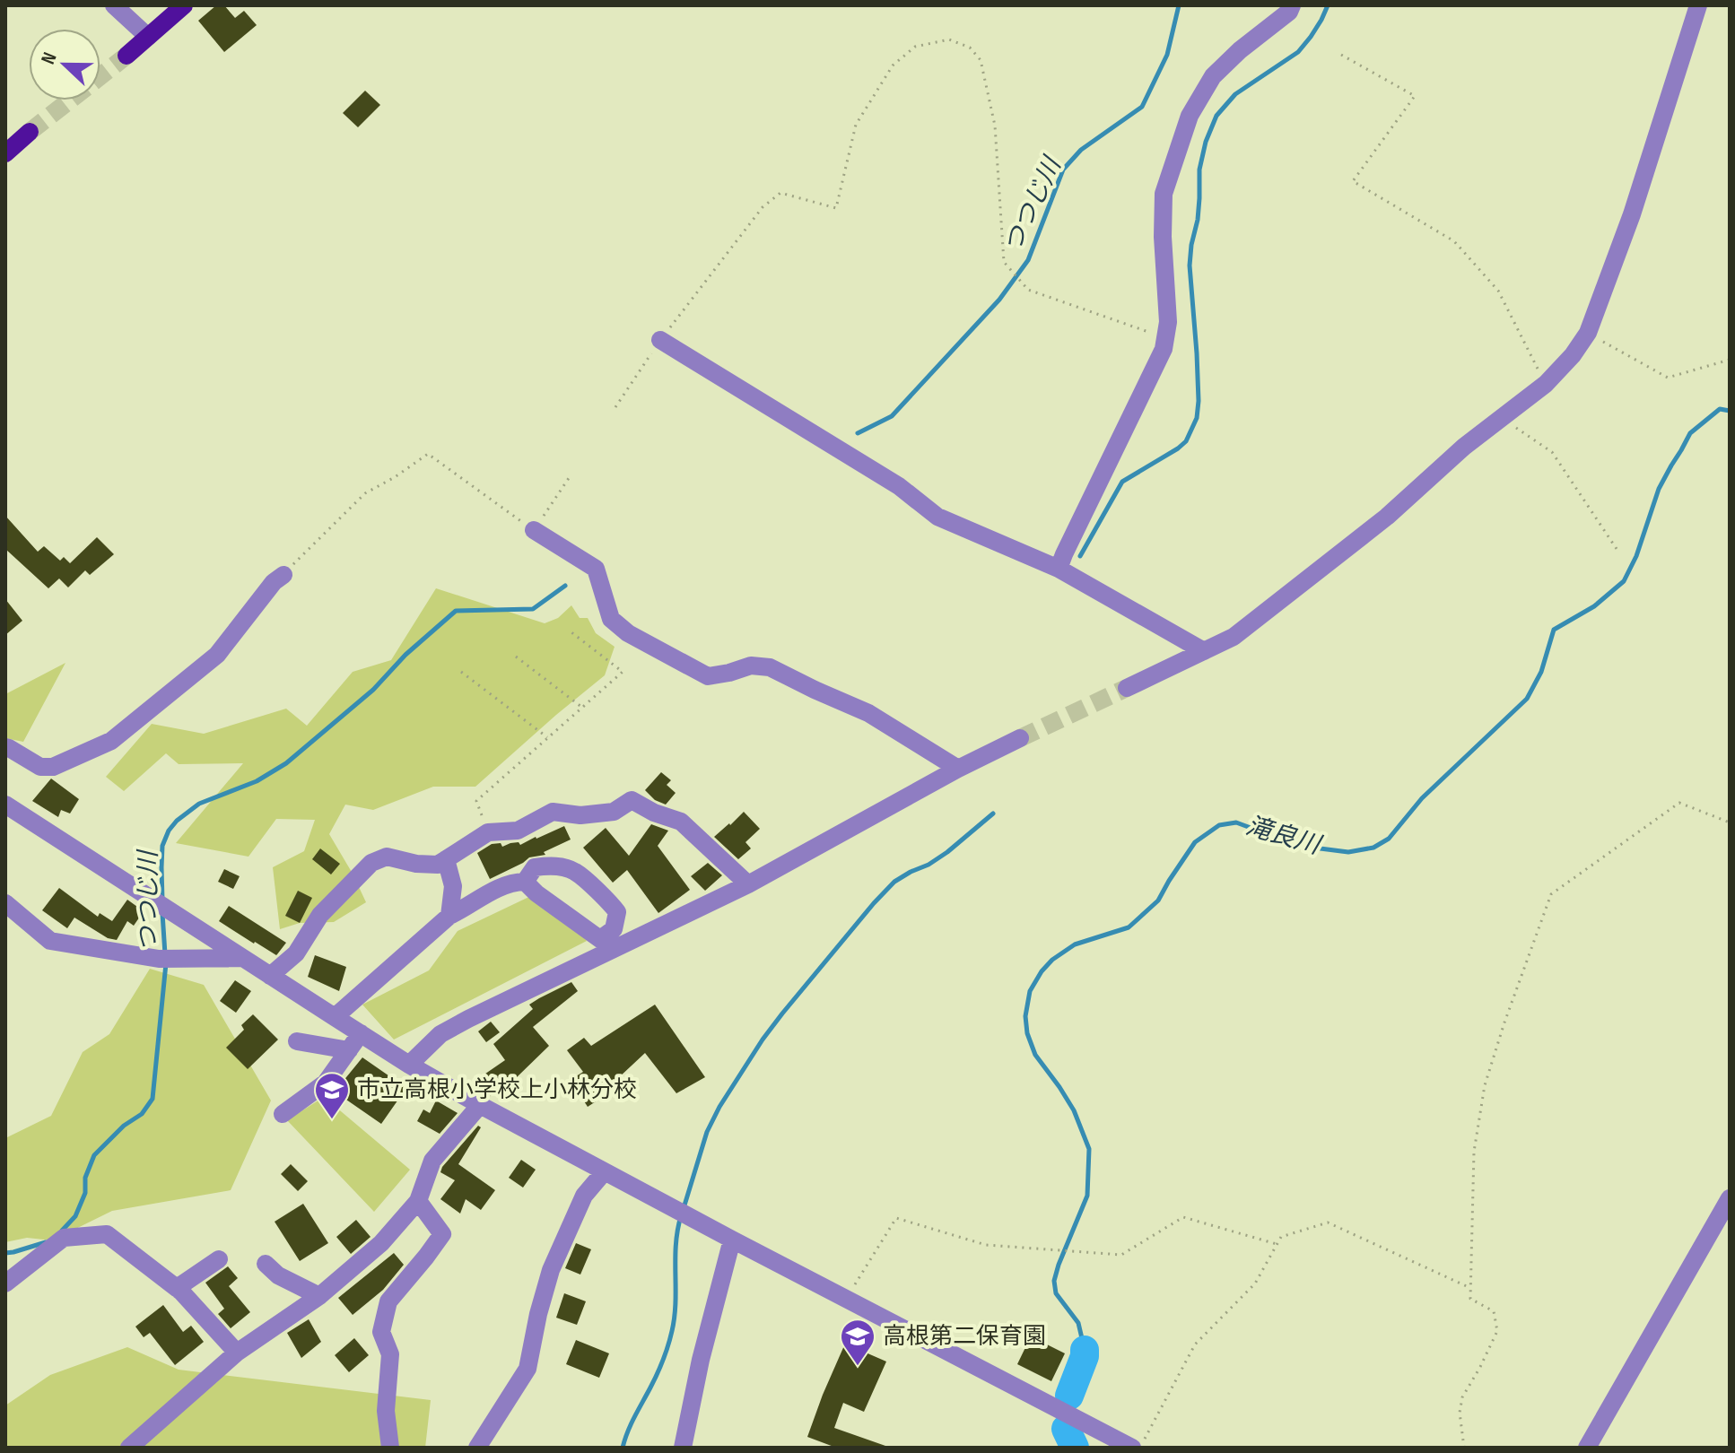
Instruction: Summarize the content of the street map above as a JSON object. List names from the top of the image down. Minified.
{"water":["つつじ川","滝良川"],"places":{"school or university":["市立高根小学校上小林分校","高根第二保育園"]},"north":"left"}
